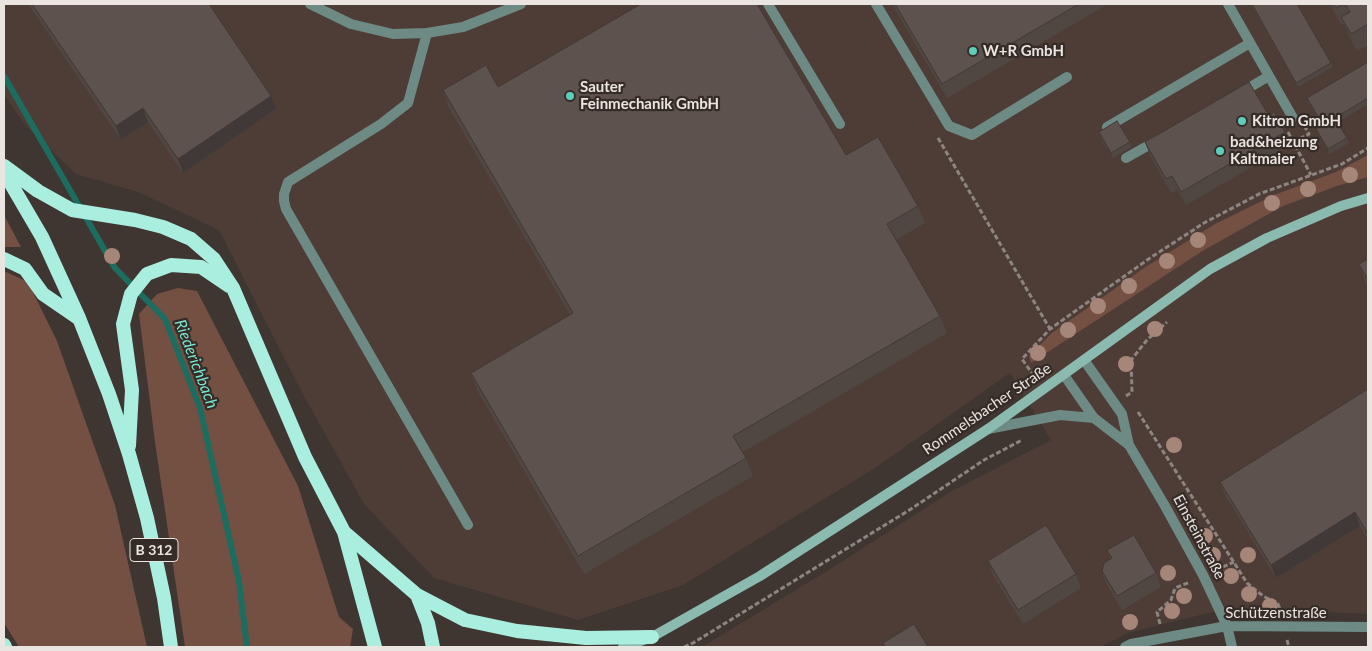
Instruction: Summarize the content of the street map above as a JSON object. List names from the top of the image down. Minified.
{"streets":{"highway":["B 312"],"main road":["Rommelsbacher Straße"],"street":["Einsteinstraße","Schützenstraße"]},"crossings":[["Rommelsbacher Straße","Einsteinstraße"],["Einsteinstraße","Schützenstraße"]],"water":["Riederichbach"],"places":["W+R GmbH","Sauter Feinmechanik GmbH","Kitron GmbH","bad&heizung Kaltmaier"]}
